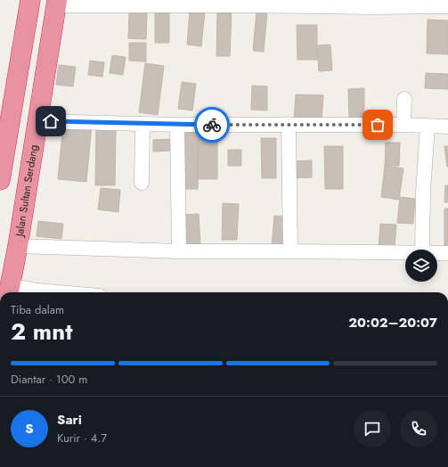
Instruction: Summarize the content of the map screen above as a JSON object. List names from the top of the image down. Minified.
{"streets":{"highway":["Jalan Sultan Serdang"]},"page":{"heading":["2 mnt","Tiba dalam","20:02–20:07"],"panel":["Sari","Kurir · 4.7"],"bar":"Diantar · 100 m","round":"S"}}
